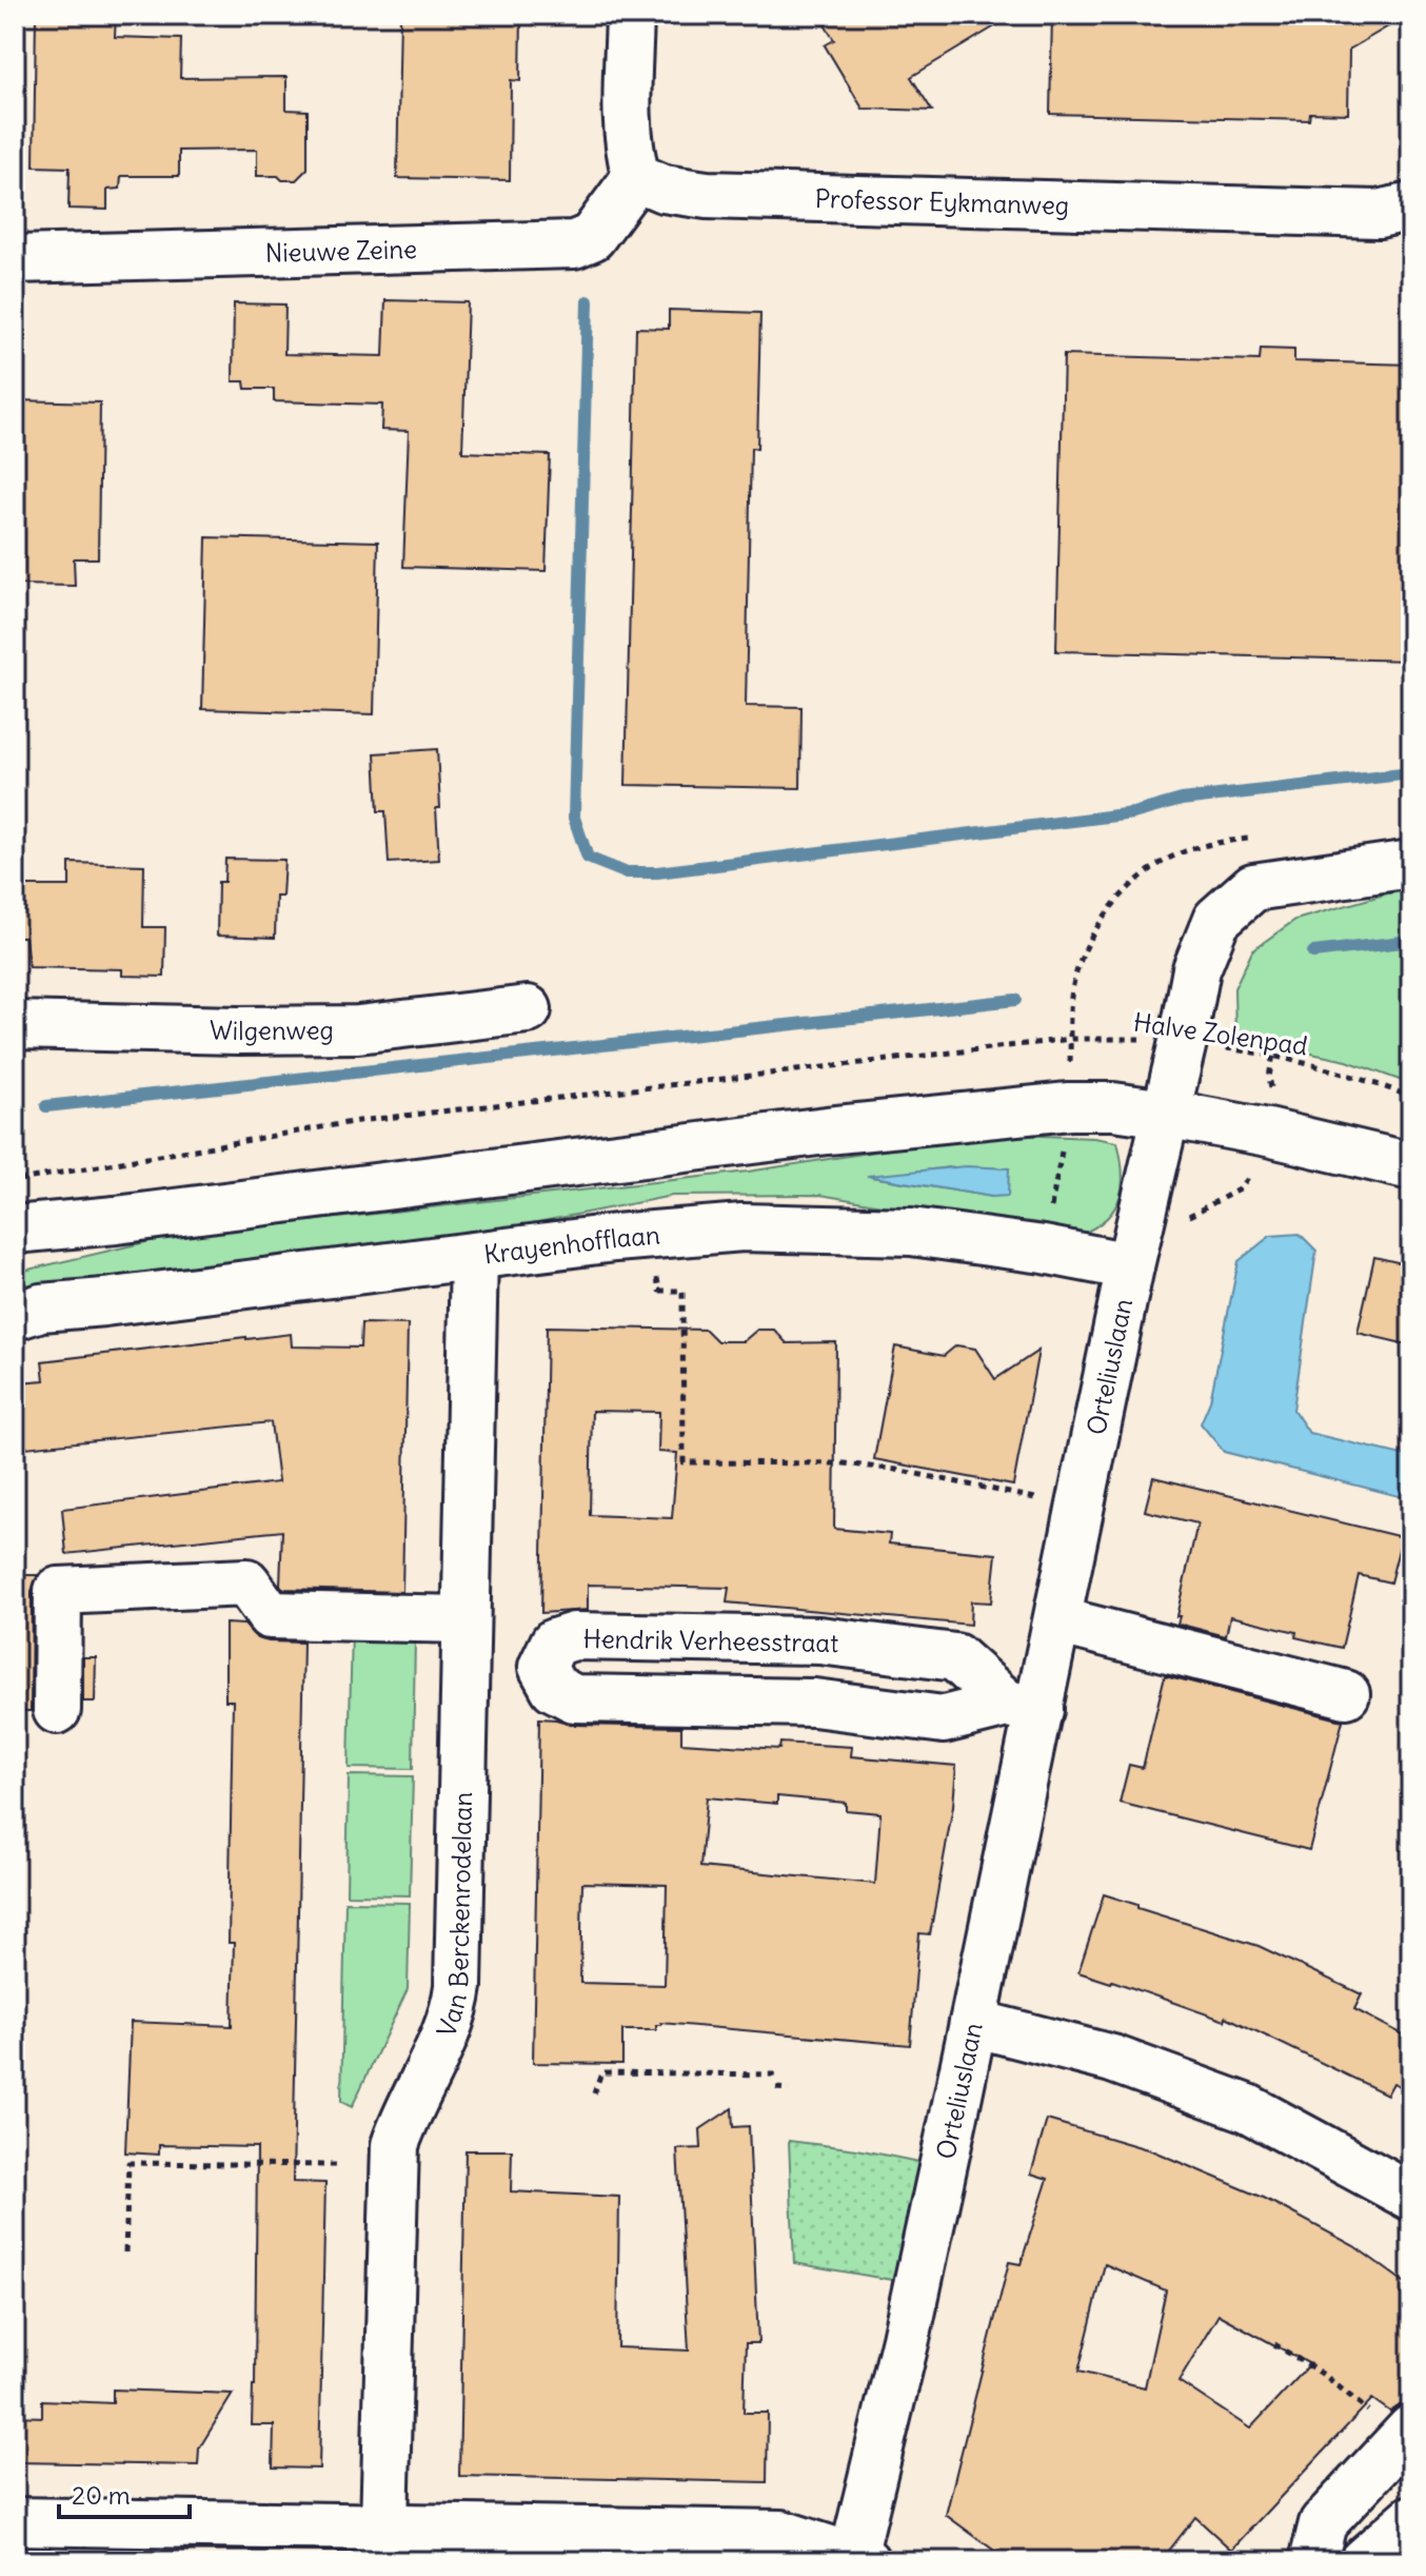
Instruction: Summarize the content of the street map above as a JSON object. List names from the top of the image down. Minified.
{"streets":{"street":["Professor Eykmanweg","Nieuwe Zeine","Wilgenweg","Krayenhofflaan","Orteliuslaan","Hendrik Verheesstraat","Van Berckenrodelaan"],"path":["Halve Zolenpad"]},"crossings":[["Professor Eykmanweg","Nieuwe Zeine"],["Halve Zolenpad","Orteliuslaan"],["Krayenhofflaan","Orteliuslaan"],["Krayenhofflaan","Van Berckenrodelaan"],["Orteliuslaan","Hendrik Verheesstraat"]],"scale_bar":"20 m"}
